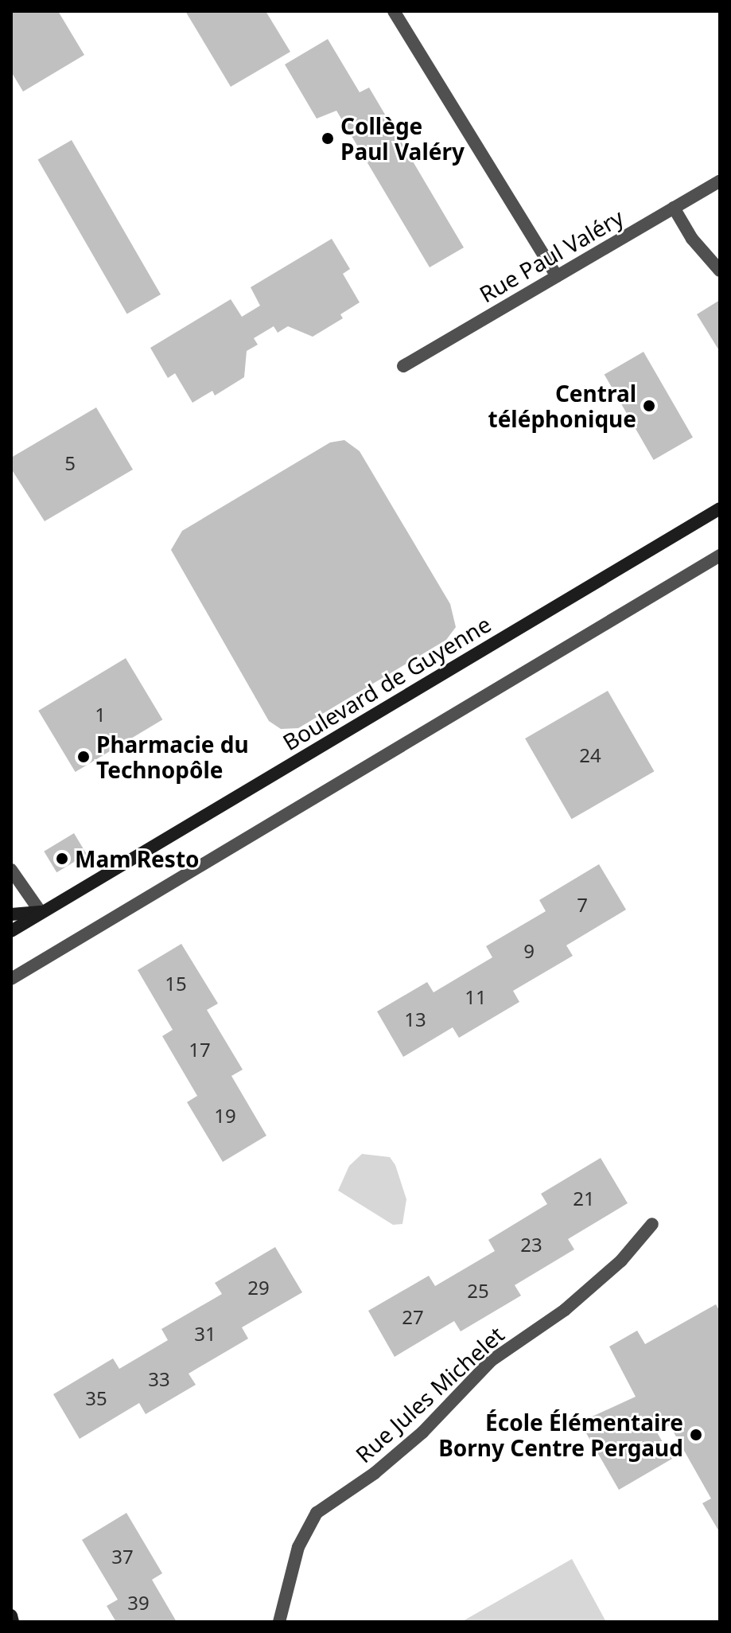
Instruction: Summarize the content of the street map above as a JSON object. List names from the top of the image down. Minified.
{"streets":{"main road":["Boulevard de Guyenne"],"street":["Rue Paul Valéry","Rue Jules Michelet"]},"places":["Collège Paul Valéry","Central téléphonique","Pharmacie du Technopôle","Mam Resto","École Élémentaire Borny Centre Pergaud"],"house_numbers":["5","1","24","7","9","15","11","13","17","19","21","23","29","25","27","31","33","35","37","39"]}
